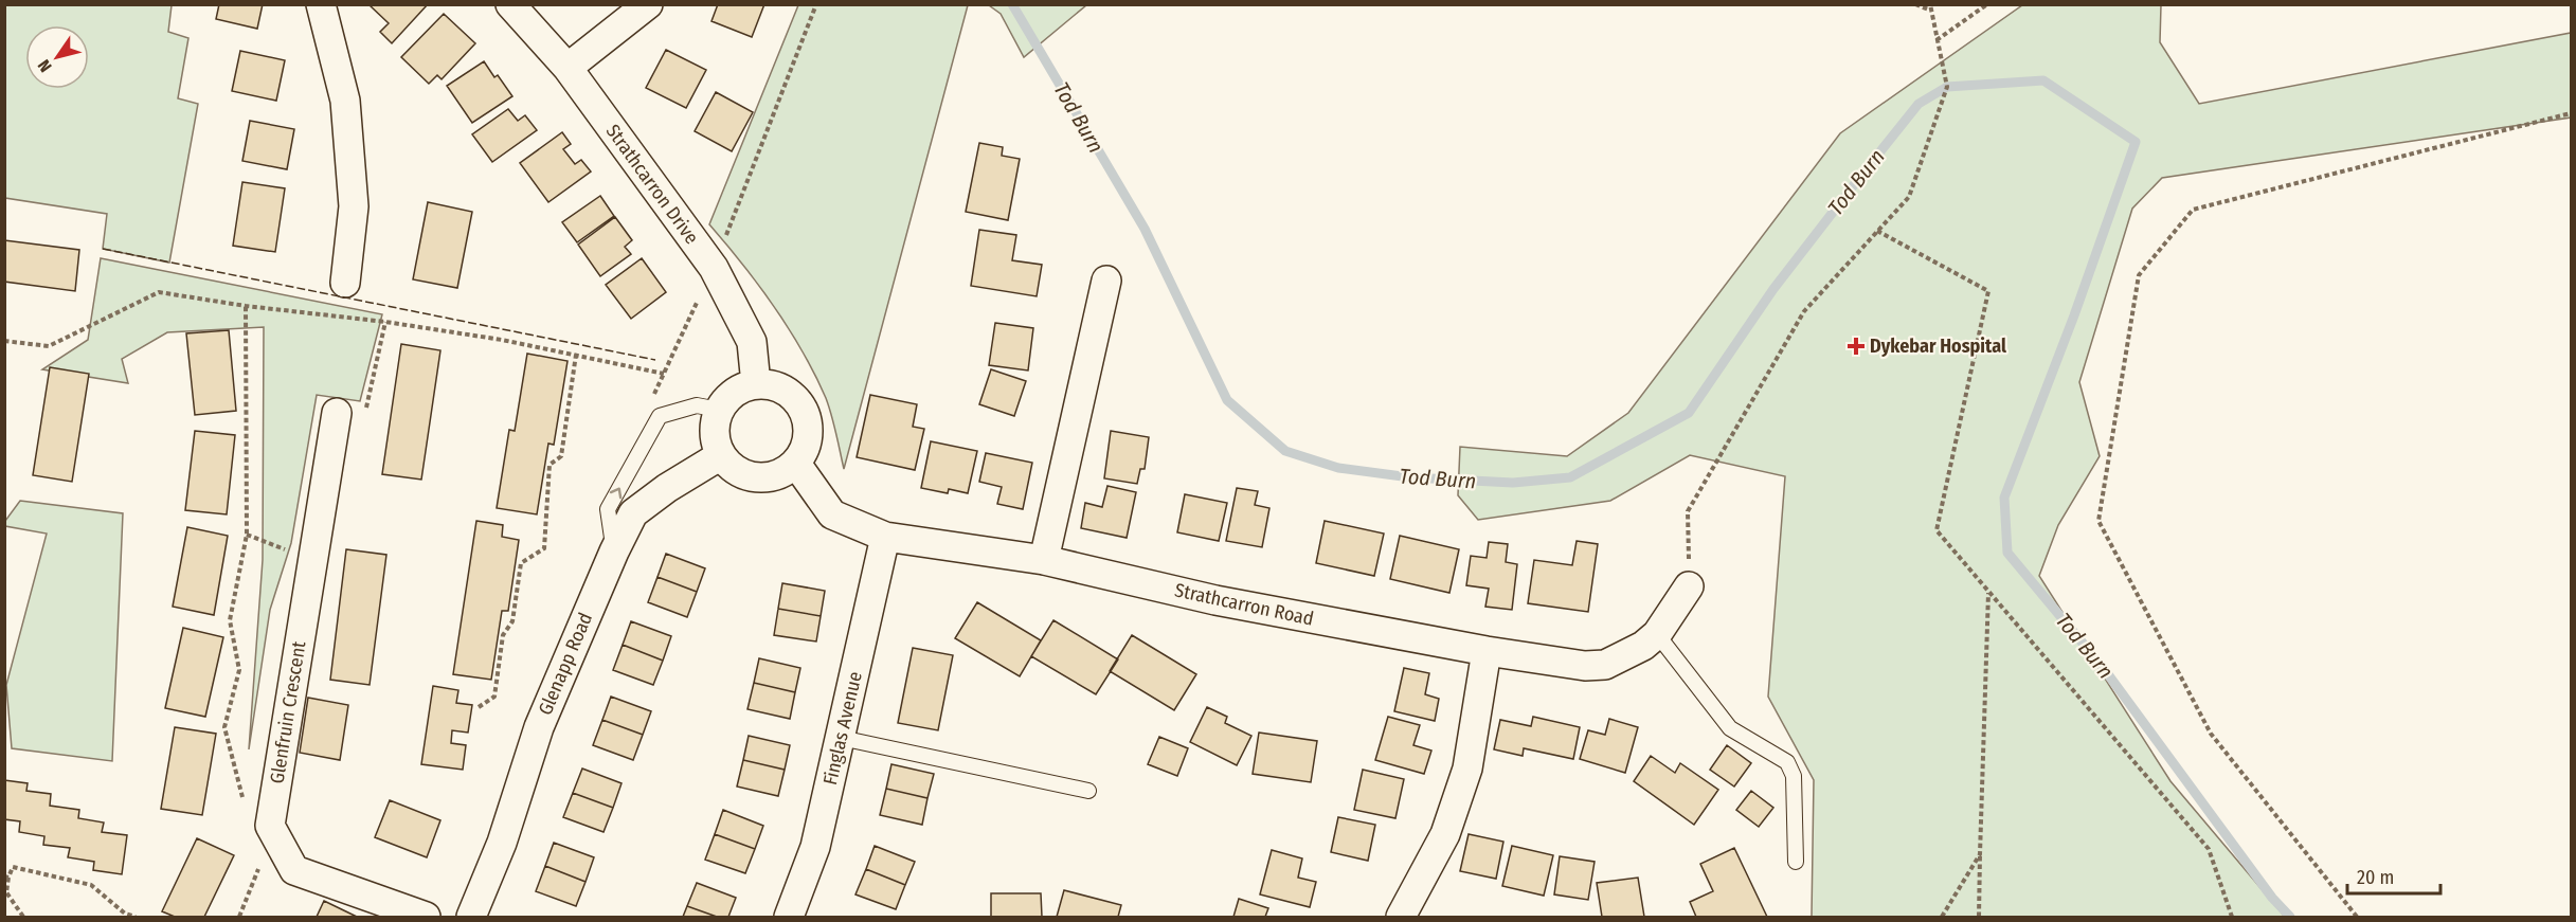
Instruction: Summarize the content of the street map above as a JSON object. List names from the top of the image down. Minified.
{"streets":{"street":["Strathcarron Drive","Strathcarron Road","Glenapp Road","Glenfruin Crescent","Finglas Avenue"]},"crossings":[["Strathcarron Drive","Strathcarron Road"],["Strathcarron Drive","Glenapp Road"],["Strathcarron Road","Glenapp Road"],["Strathcarron Road","Finglas Avenue"]],"water":["Tod Burn"],"places":{"health":["Dykebar Hospital"]},"scale_bar":"20 m","north":"bottom left"}
